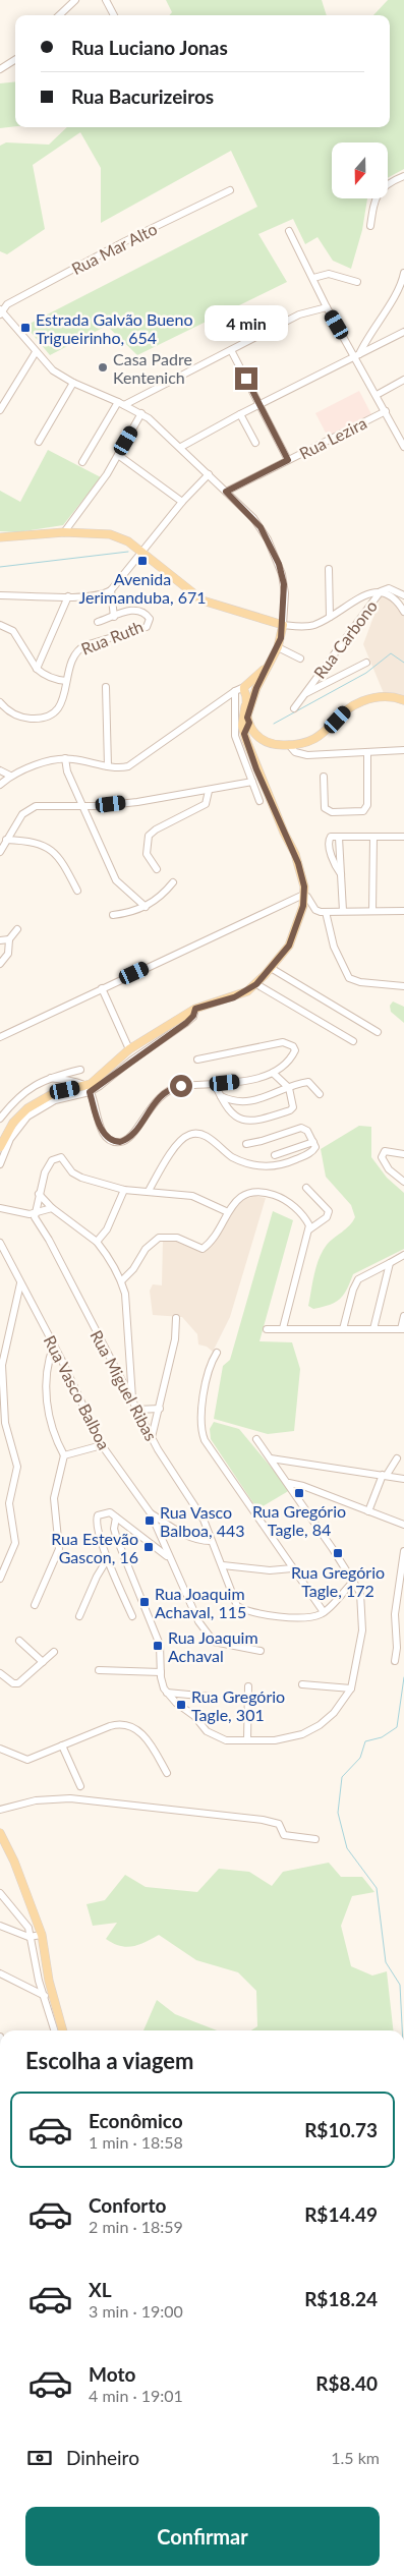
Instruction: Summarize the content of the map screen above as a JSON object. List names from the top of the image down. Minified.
{"streets":{"street":["Rua Mar Alto","Rua Lezira","Rua Ruth","Rua Carbono","Rua Miguel Ribas","Rua Vasco Balboa"]},"places":{"transit":["Estrada Galvão Bueno Trigueirinho, 654","Avenida Jerimanduba, 671","Rua Gregório Tagle, 84","Rua Vasco Balboa, 443","Rua Estevão Gascon, 16","Rua Gregório Tagle, 172","Rua Joaquim Achaval, 115","Rua Joaquim Achaval","Rua Gregório Tagle, 301"],"other":["Casa Padre Kentenich"]},"north":"bottom","page":{"banner":["Rua Luciano Jonas","Rua Bacurizeiros"],"bubble":"4 min","heading":"Escolha a viagem","list":[{"name":"Econômico","note":"1 min · 18:58","value":"R$10.73"},{"name":"Conforto","note":"2 min · 18:59","value":"R$14.49"},{"name":"XL","note":"3 min · 19:00","value":"R$18.24"},{"name":"Moto","note":"4 min · 19:01","value":"R$8.40"}],"pay":["Dinheiro","1.5 km"],"buttons":"Confirmar"}}
